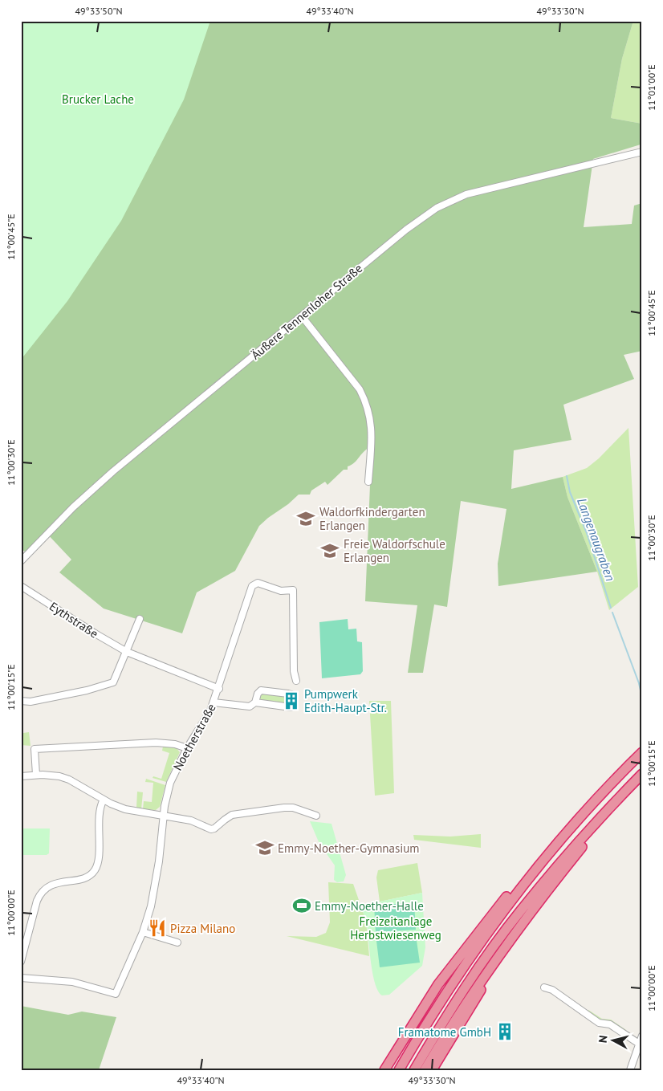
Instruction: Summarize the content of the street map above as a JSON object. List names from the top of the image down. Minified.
{"streets":{"street":["Äußere Tennenloher Straße","Eythstraße","Noetherstraße"]},"crossings":[["Eythstraße","Noetherstraße"]],"water":["Langenaugraben"],"parks":["Brucker Lache","Freizeitanlage Herbstwiesenweg"],"places":{"school or university":["Waldorfkindergarten Erlangen","Freie Waldorfschule Erlangen","Emmy-Noether-Gymnasium"],"building":["Pumpwerk Edith-Haupt-Str.","Framatome GmbH"],"sports":["Emmy-Noether-Halle"],"restaurant":["Pizza Milano"]},"north":"left","coordinates":["49°33'50\"N","49°33'40\"N","49°33'30\"N","11°01'00\"E","11°00'45\"E","11°00'30\"E","11°00'15\"E","11°00'00\"E"]}
